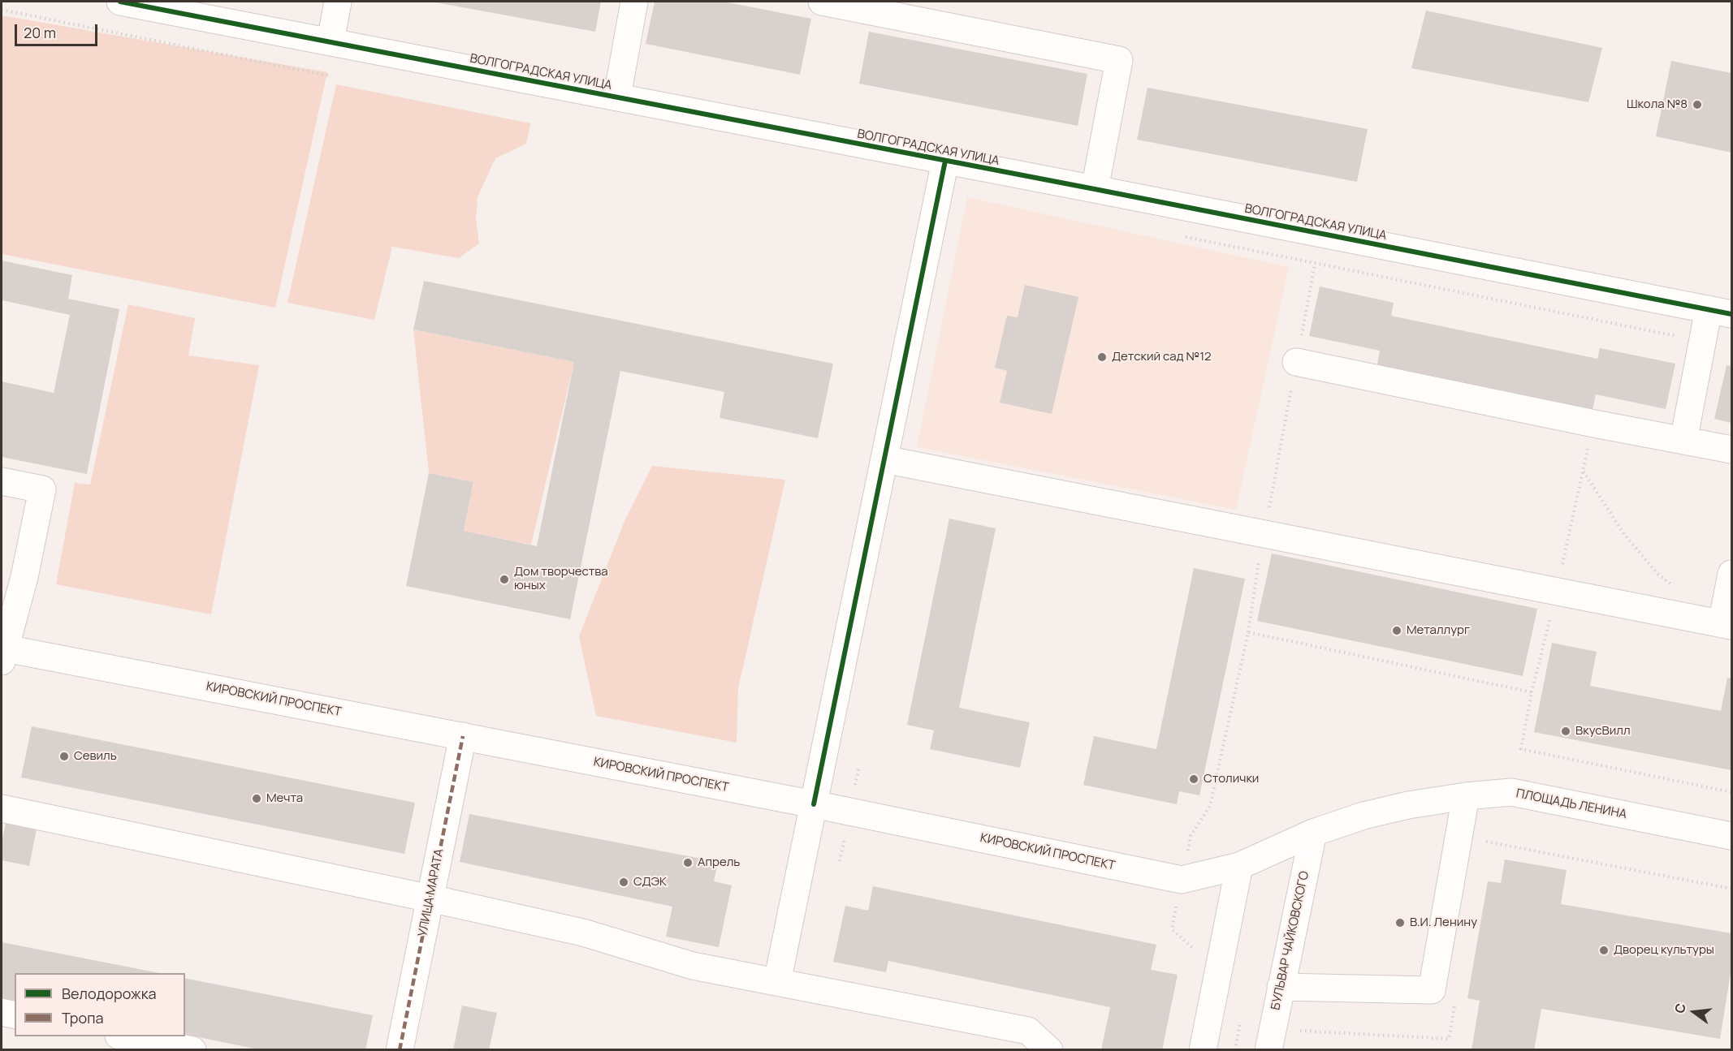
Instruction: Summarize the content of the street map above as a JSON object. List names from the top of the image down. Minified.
{"streets":{"street":["ВОЛГОГРАДСКАЯ УЛИЦА","КИРОВСКИЙ ПРОСПЕКТ","ПЛОЩАДЬ ЛЕНИНА","УЛИЦА МАРАТА","БУЛЬВАР ЧАЙКОВСКОГО"]},"crossings":[["КИРОВСКИЙ ПРОСПЕКТ","ПЛОЩАДЬ ЛЕНИНА"],["КИРОВСКИЙ ПРОСПЕКТ","УЛИЦА МАРАТА"],["КИРОВСКИЙ ПРОСПЕКТ","БУЛЬВАР ЧАЙКОВСКОГО"],["ПЛОЩАДЬ ЛЕНИНА","БУЛЬВАР ЧАЙКОВСКОГО"]],"places":["Школа №8","Детский cад №12","Дом творчества юных","Металлург","ВкусВилл","Севиль","Столички","Мечта","Апрель","СДЭК","В.И. Ленину","Дворец культуры"],"legend":["Велодорожка","Тропа"],"scale_bar":"20 m","north":"left"}
